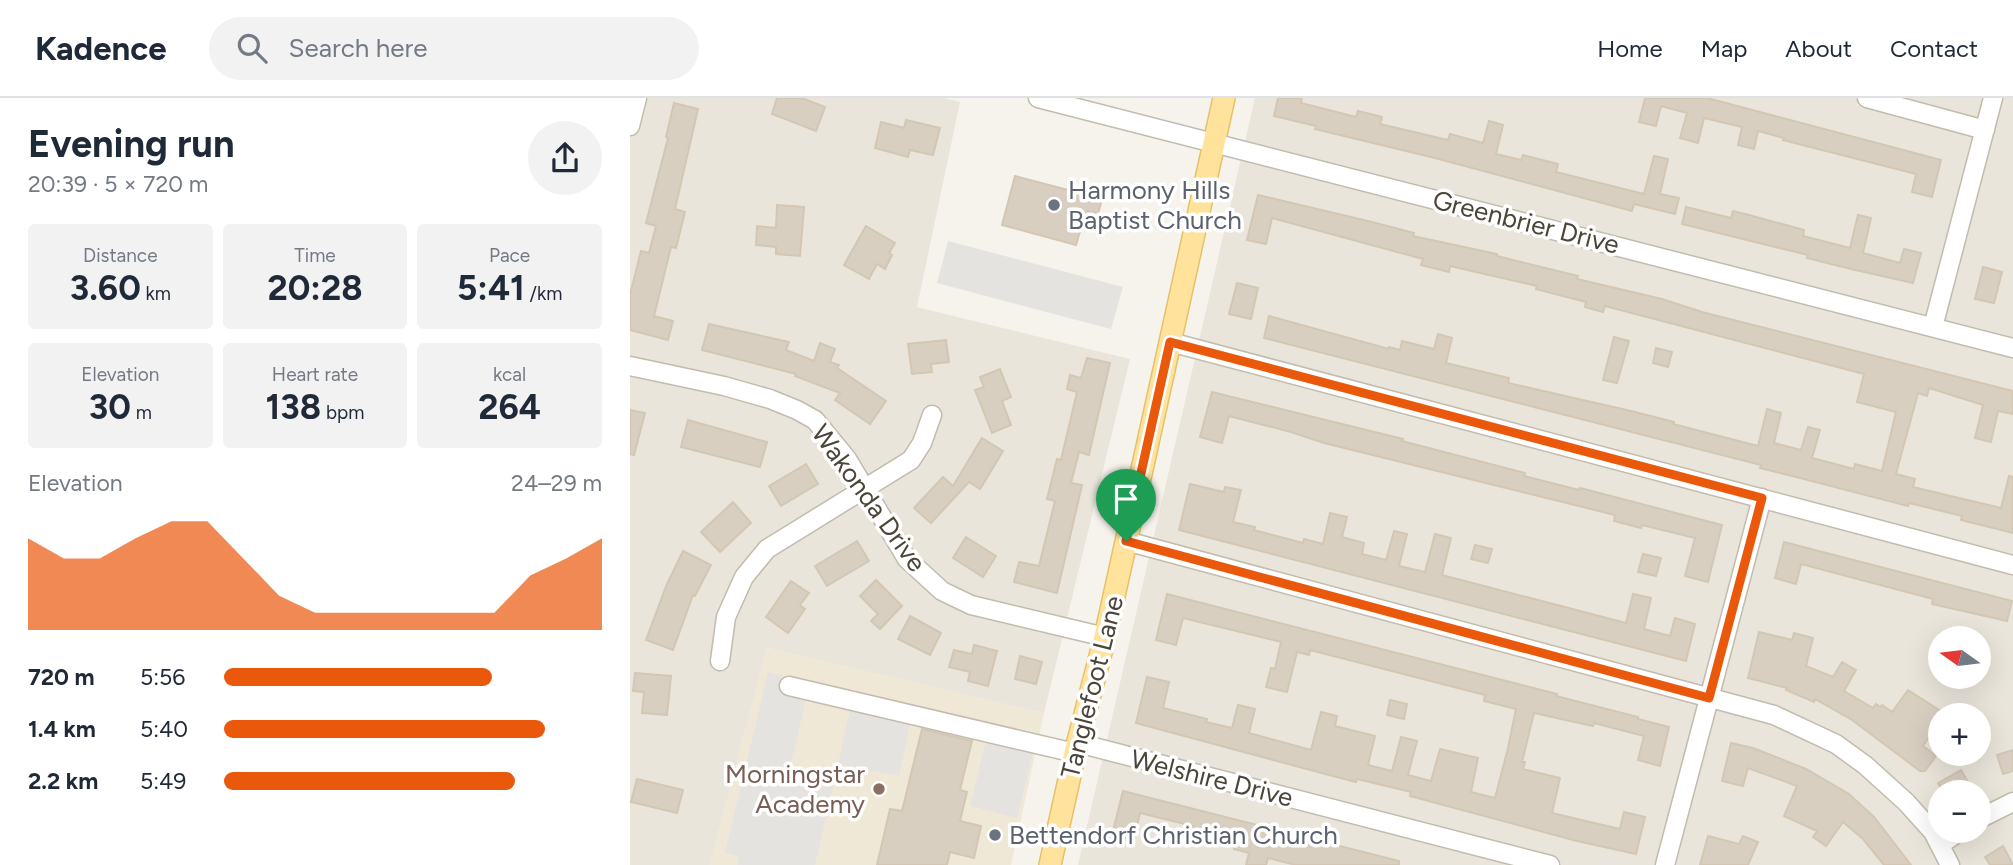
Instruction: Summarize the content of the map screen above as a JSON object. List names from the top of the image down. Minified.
{"streets":{"main road":["Tanglefoot Lane"],"street":["Greenbrier Drive","Wakonda Drive","Welshire Drive"]},"crossings":[["Greenbrier Drive","Tanglefoot Lane"],["Wakonda Drive","Tanglefoot Lane"],["Tanglefoot Lane","Welshire Drive"]],"places":["Harmony Hills Baptist Church","Morningstar Academy","Bettendorf Christian Church"],"north":"left","page":{"header":"Kadence","search":"Search here","nav":["Home","Map","About","Contact"],"heading":["Evening run","20:39 · 5 × 720 m"],"stats":[["Distance","3.60 km"],["Time","20:28"],["Pace","5:41 /km"],["Elevation","30 m"],["Heart rate","138 bpm"],["kcal","264"]],"chart":["Elevation","24–29 m"],"map_buttons":["+","−"],"list":[{"name":"720 m","note":"5:56"},{"name":"1.4 km","note":"5:40"},{"name":"2.2 km","note":"5:49"}]}}
